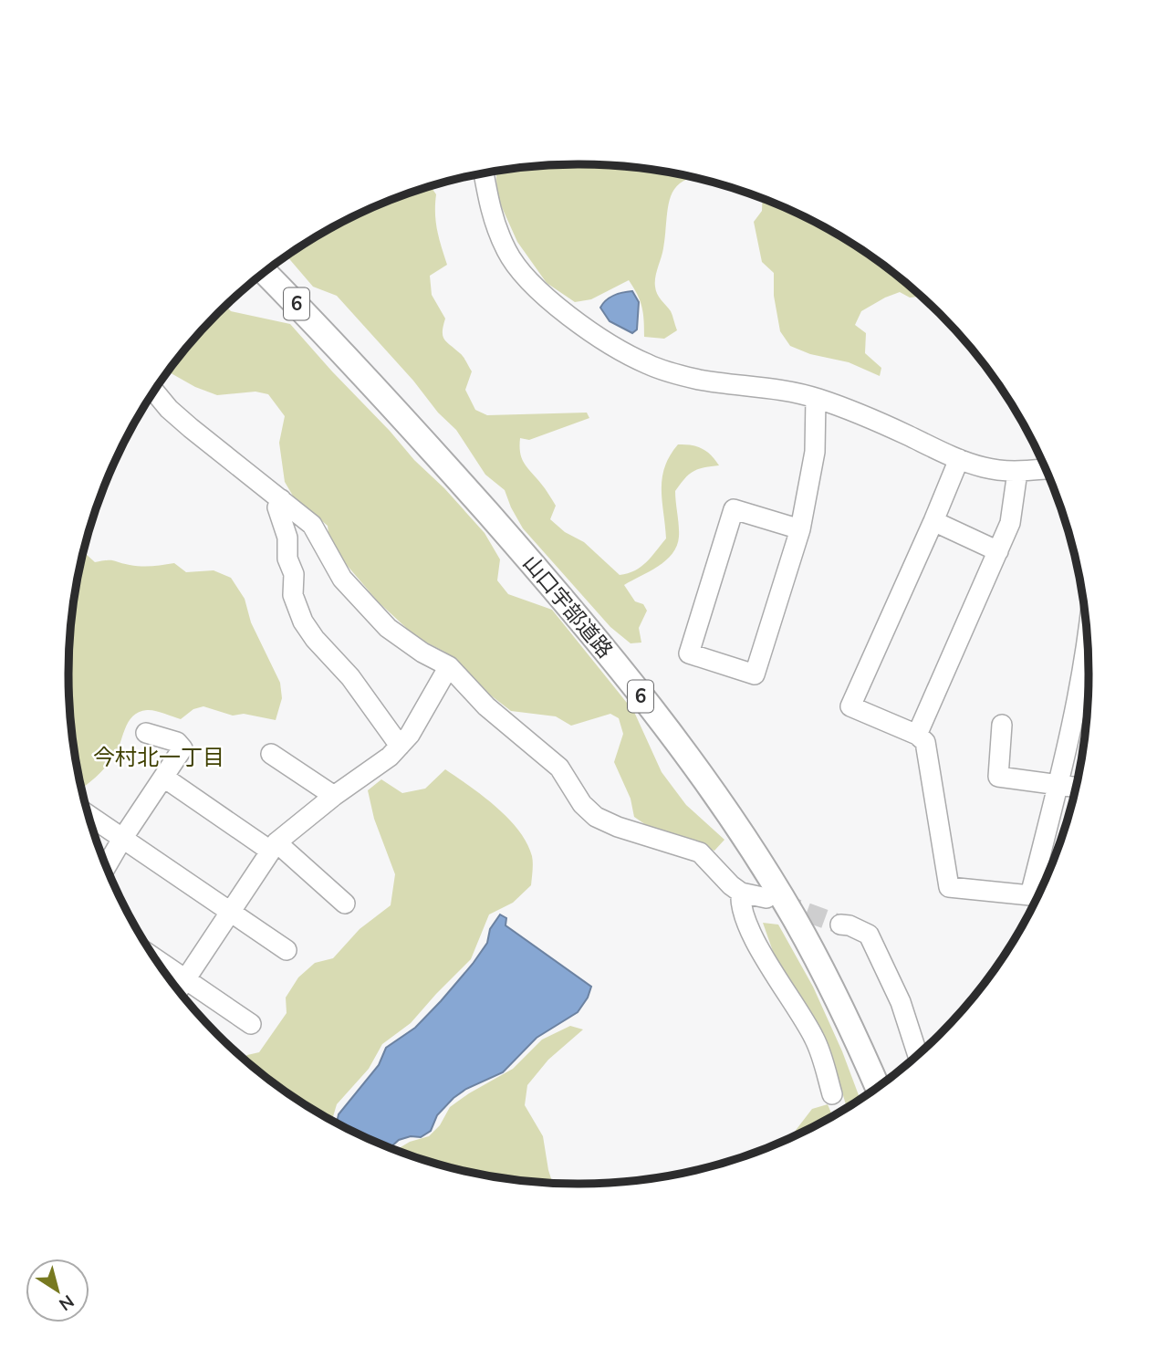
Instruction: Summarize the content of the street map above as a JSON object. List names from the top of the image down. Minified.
{"streets":{"main road":["6","山口宇部道路"]},"districts":["今村北一丁目"],"north":"bottom right"}
